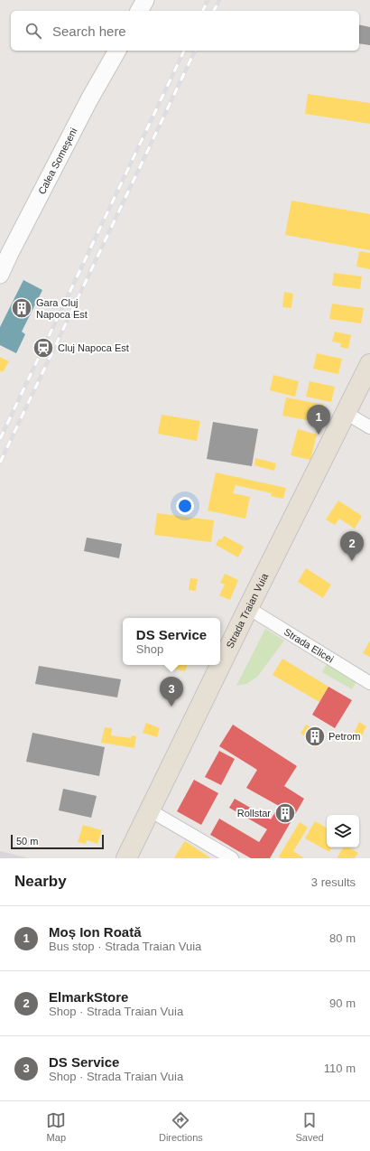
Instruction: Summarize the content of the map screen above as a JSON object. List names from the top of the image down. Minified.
{"streets":{"main road":["Calea Someșeni","Strada Traian Vuia"],"street":["Strada Elicei"]},"crossings":[["Strada Traian Vuia","Strada Elicei"]],"places":{"building":["Gara Cluj Napoca Est","Petrom","Rollstar"],"station":["Cluj Napoca Est"]},"scale_bar":"50 m","page":{"search":"Search here","pins":["1","2","3"],"popup":["DS Service","Shop"],"scale":"50 m","heading":["Nearby","3 results"],"list":[{"mark":"1","name":"Moș Ion Roată","note":"Bus stop · Strada Traian Vuia","value":"80 m"},{"mark":"2","name":"ElmarkStore","note":"Shop · Strada Traian Vuia","value":"90 m"},{"mark":"3","name":"DS Service","note":"Shop · Strada Traian Vuia","value":"110 m"}],"nav":["Map","Directions","Saved"]}}
